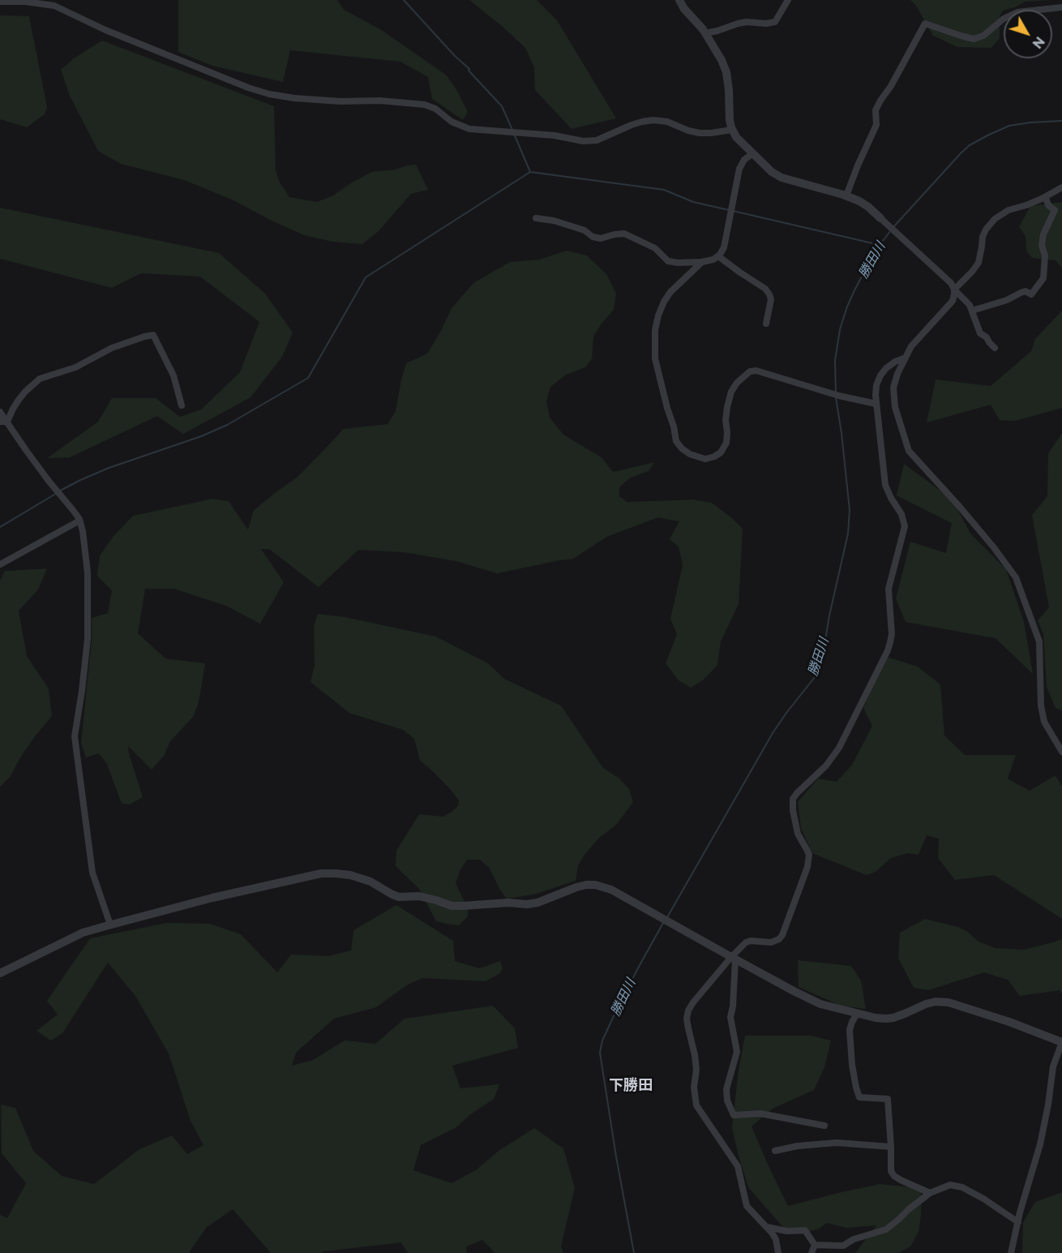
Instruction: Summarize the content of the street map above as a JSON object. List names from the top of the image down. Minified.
{"districts":["下勝田"],"water":["勝田川"],"north":"bottom right"}
